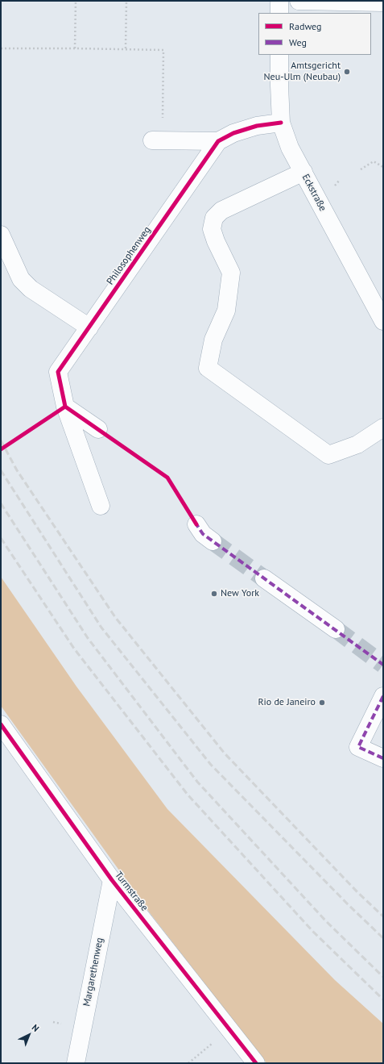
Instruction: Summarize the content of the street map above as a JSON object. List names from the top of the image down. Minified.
{"streets":{"street":["Eckstraße","Philosophenweg","Turmstraße","Margarethenweg"]},"crossings":[["Eckstraße","Philosophenweg"],["Turmstraße","Margarethenweg"]],"places":["Amtsgericht Neu-Ulm (Neubau)","New York","Rio de Janeiro"],"legend":["Radweg","Weg"],"north":"top right"}
